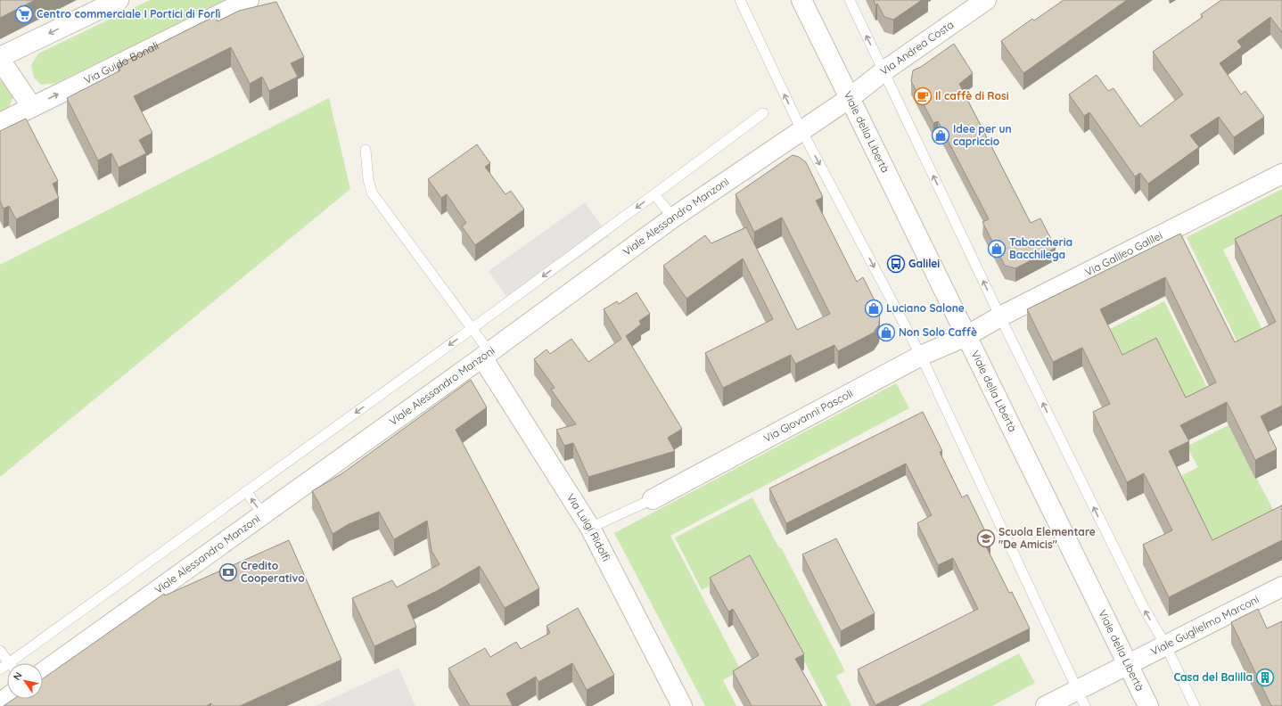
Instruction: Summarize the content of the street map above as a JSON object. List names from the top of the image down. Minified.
{"streets":{"street":["Via Andrea Costa","Via Guido Bonali","Viale della Libertà","Viale Alessandro Manzoni","Via Galileo Galilei","Via Giovanni Pascoli","Via Luigi Ridolfi","Viale Guglielmo Marconi"]},"crossings":[["Via Andrea Costa","Viale della Libertà"],["Via Andrea Costa","Viale Alessandro Manzoni"],["Viale della Libertà","Viale Alessandro Manzoni"],["Viale della Libertà","Via Galileo Galilei"],["Viale della Libertà","Via Giovanni Pascoli"],["Viale della Libertà","Viale Guglielmo Marconi"],["Viale Alessandro Manzoni","Via Luigi Ridolfi"],["Via Galileo Galilei","Via Giovanni Pascoli"]],"places":{"supermarket":["Centro commerciale I Portici di Forlì"],"cafe":["Il caffè di Rosi"],"shop":["Idee per un capriccio","Tabaccheria Bacchilega","Luciano Salone","Non Solo Caffè"],"bus stop":["Galilei"],"school or university":["Scuola Elementare \"De Amicis\""],"bank":["Credito Cooperativo"],"building":["Casa del Balilla"]},"north":"top left"}
